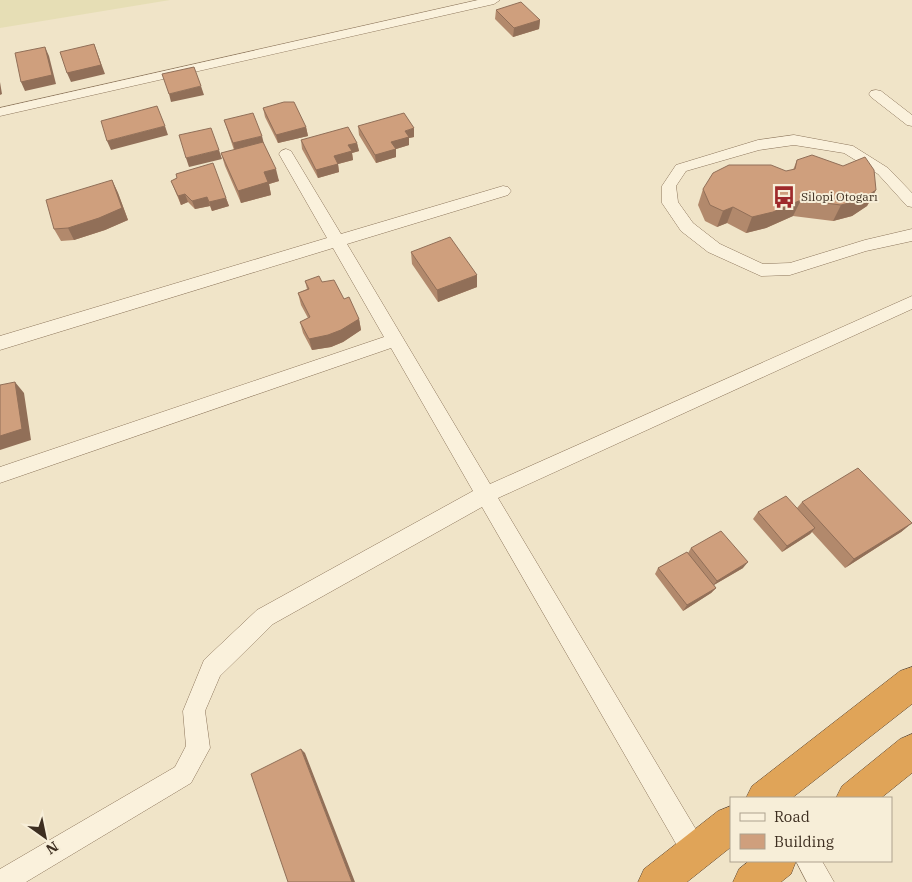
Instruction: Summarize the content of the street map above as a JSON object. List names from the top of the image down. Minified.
{"places":{"bus stop":["Silopi Otogarı"]},"legend":["Road","Building"],"north":"bottom right"}
